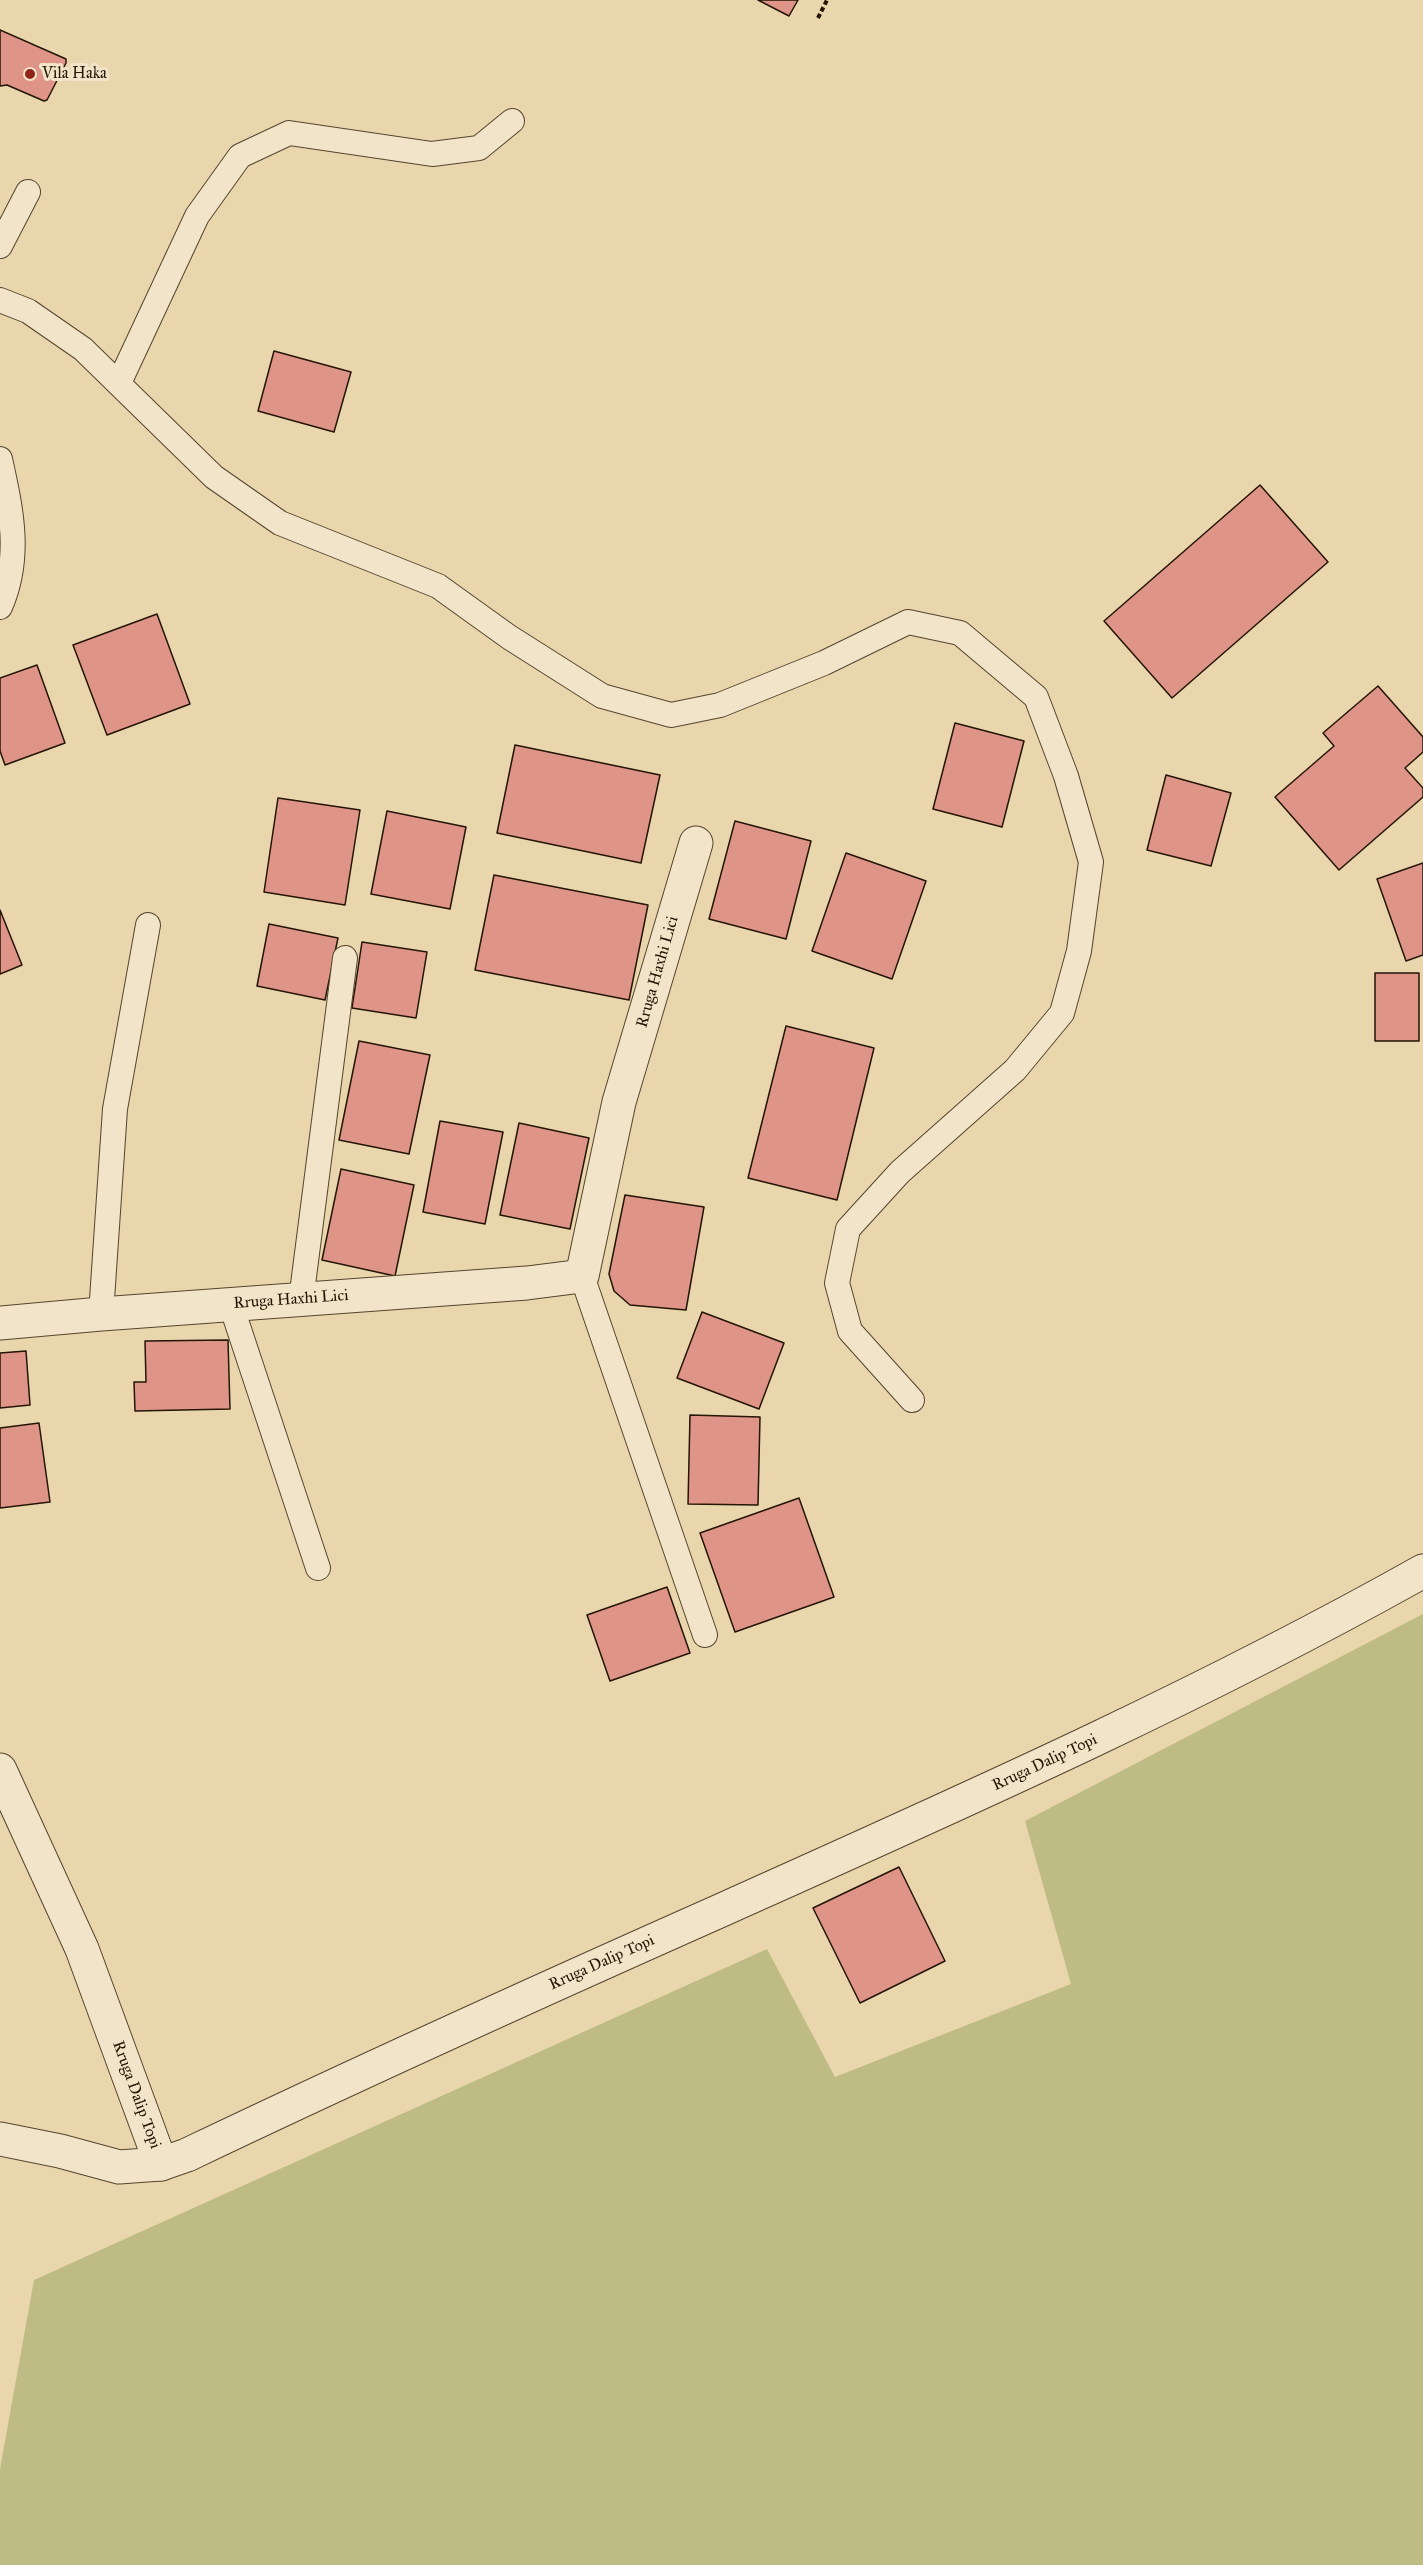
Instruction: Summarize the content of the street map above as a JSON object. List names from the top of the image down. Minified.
{"streets":{"street":["Rruga Haxhi Lici","Rruga Dalip Topi"]},"places":["Vila Haka"]}
